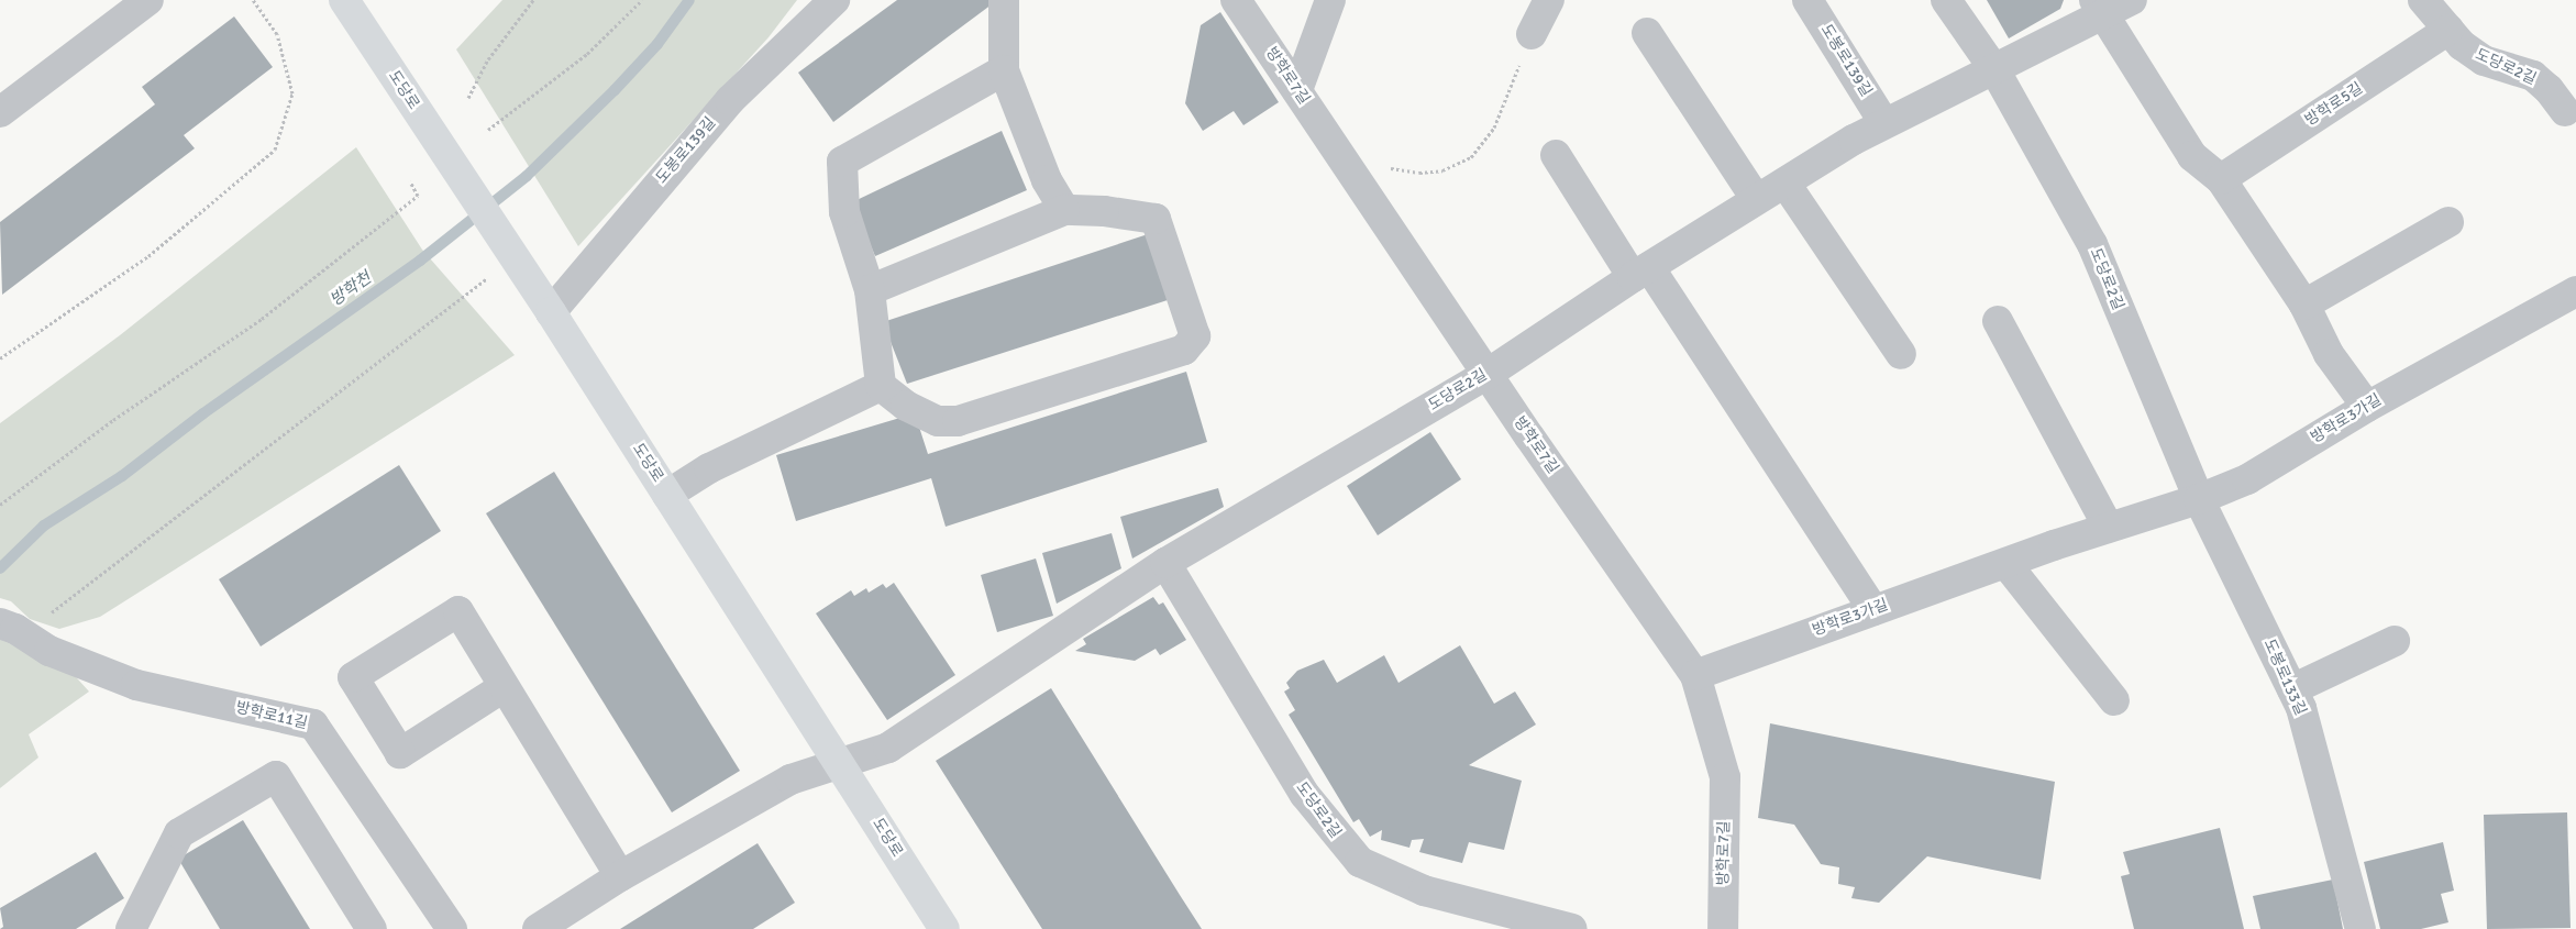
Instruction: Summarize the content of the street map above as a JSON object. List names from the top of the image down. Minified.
{"streets":{"main road":["도당로"],"street":["도봉로139길","도당로2길","방학로7길","방학로5길","방학로3가길","도봉로133길","방학로11길"]},"crossings":[["도봉로139길","도당로2길"],["도봉로139길","도당로"],["도당로2길","방학로7길"],["도당로2길","도당로"],["도당로2길","방학로5길"],["도당로2길","방학로3가길"],["도당로2길","도봉로133길"],["방학로7길","방학로3가길"],["방학로3가길","도봉로133길"]],"water":["방학천"]}
